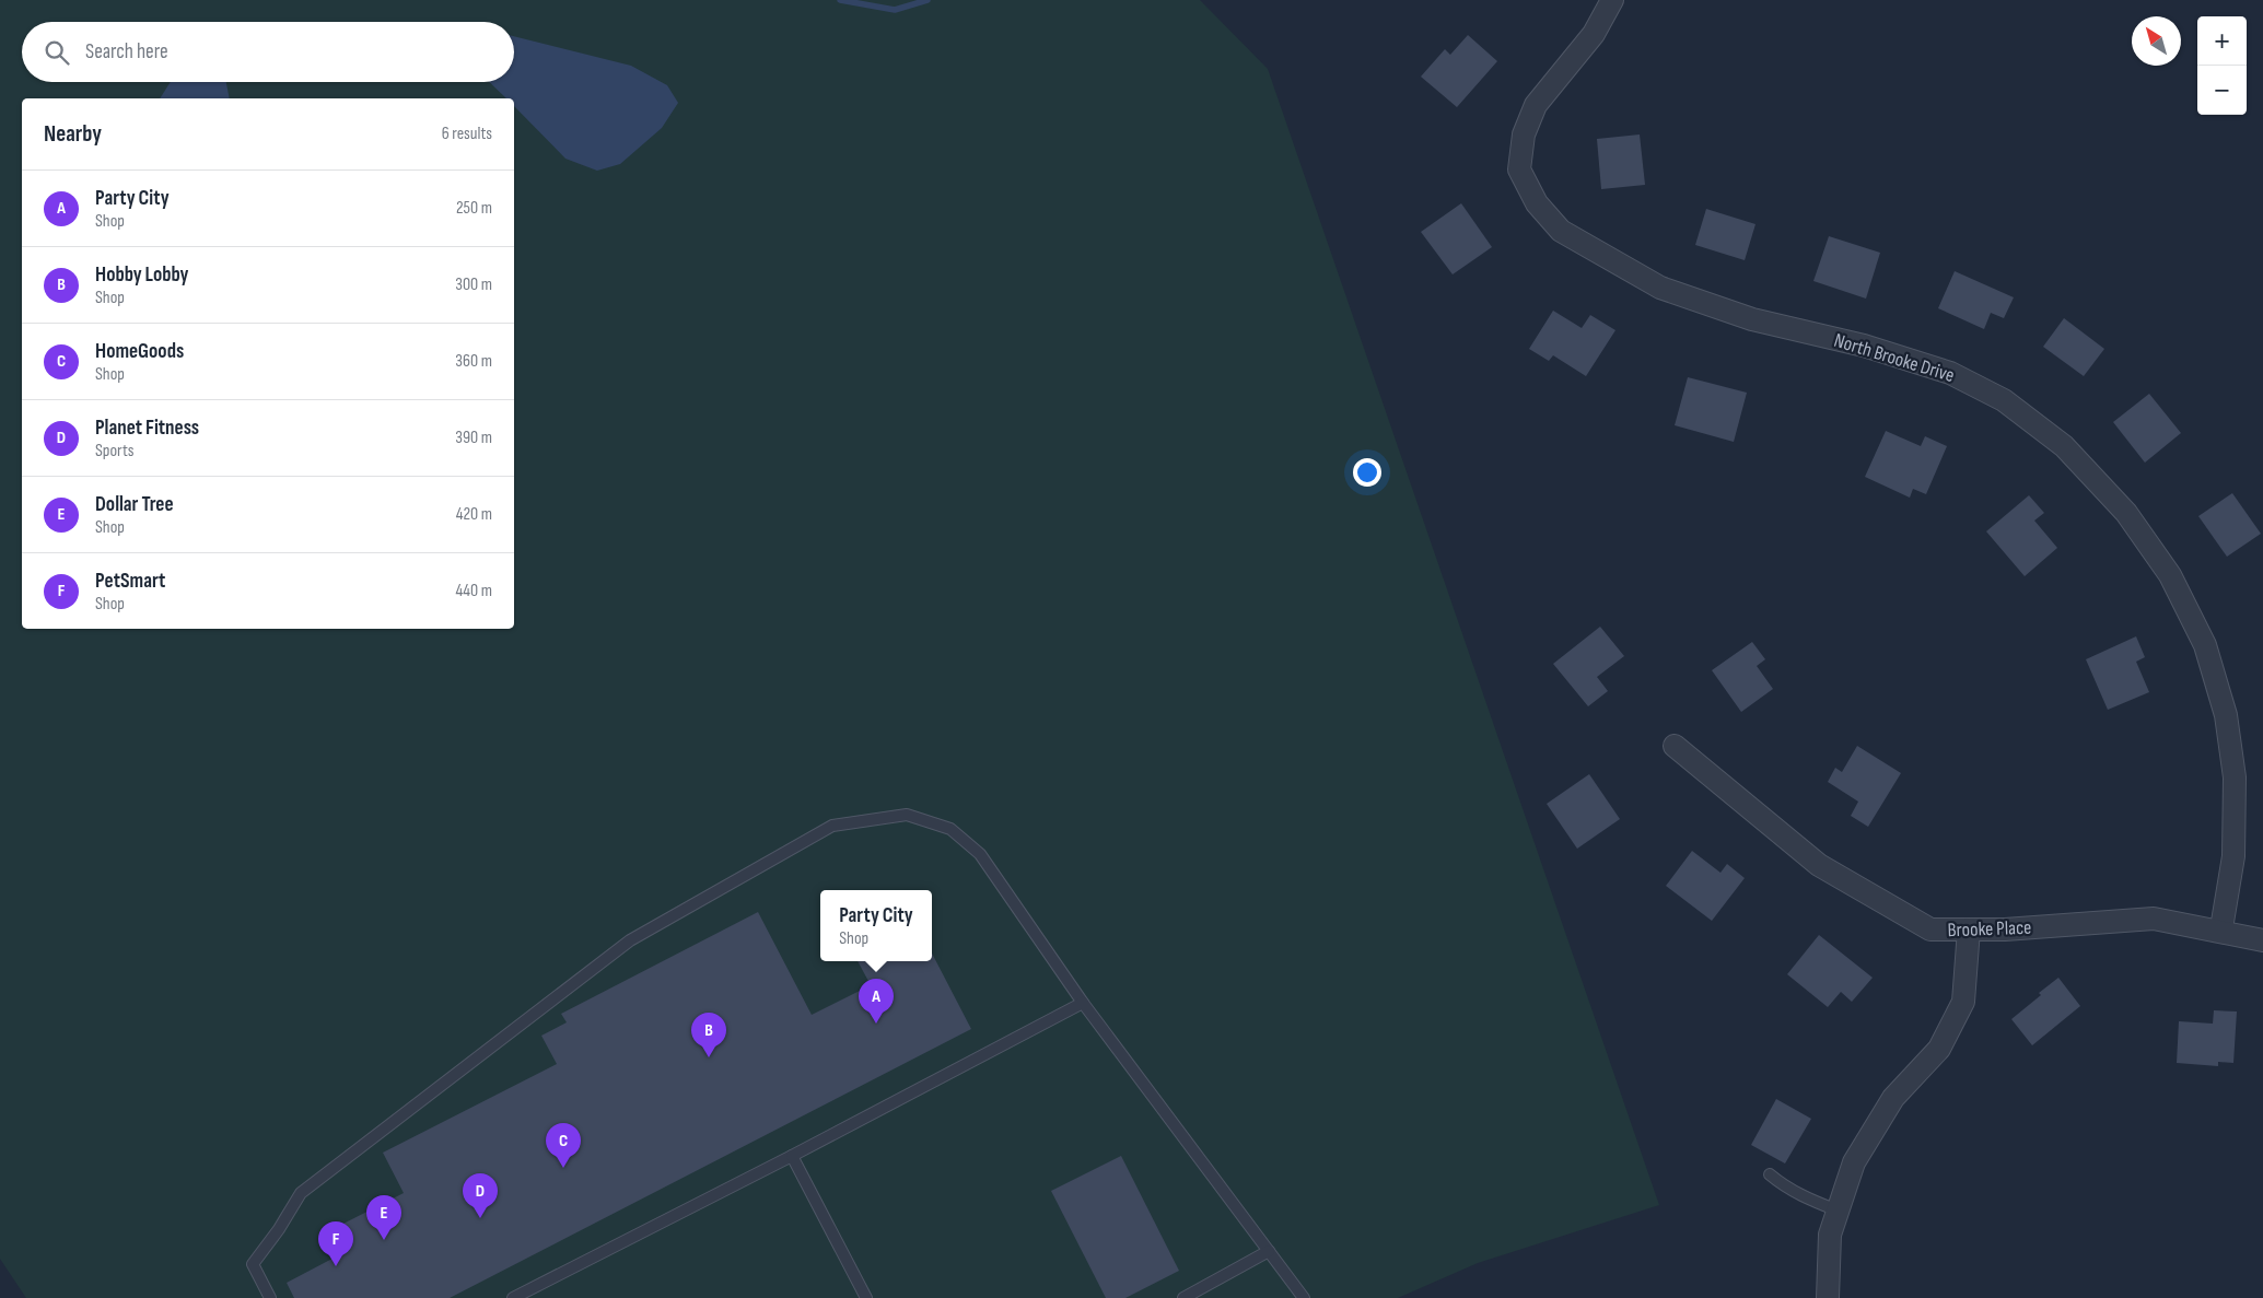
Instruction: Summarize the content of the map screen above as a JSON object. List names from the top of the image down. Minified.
{"streets":{"street":["North Brooke Drive","Brooke Place"]},"crossings":[["North Brooke Drive","Brooke Place"]],"north":"top left","page":{"map_buttons":["+","−"],"search":"Search here","heading":["Nearby","6 results"],"list":[{"mark":"A","name":"Party City","note":"Shop","value":"250 m"},{"mark":"B","name":"Hobby Lobby","note":"Shop","value":"300 m"},{"mark":"C","name":"HomeGoods","note":"Shop","value":"360 m"},{"mark":"D","name":"Planet Fitness","note":"Sports","value":"390 m"},{"mark":"E","name":"Dollar Tree","note":"Shop","value":"420 m"},{"mark":"F","name":"PetSmart","note":"Shop","value":"440 m"}],"popup":["Party City","Shop"],"pins":["A","B","C","D","E","F"]}}
